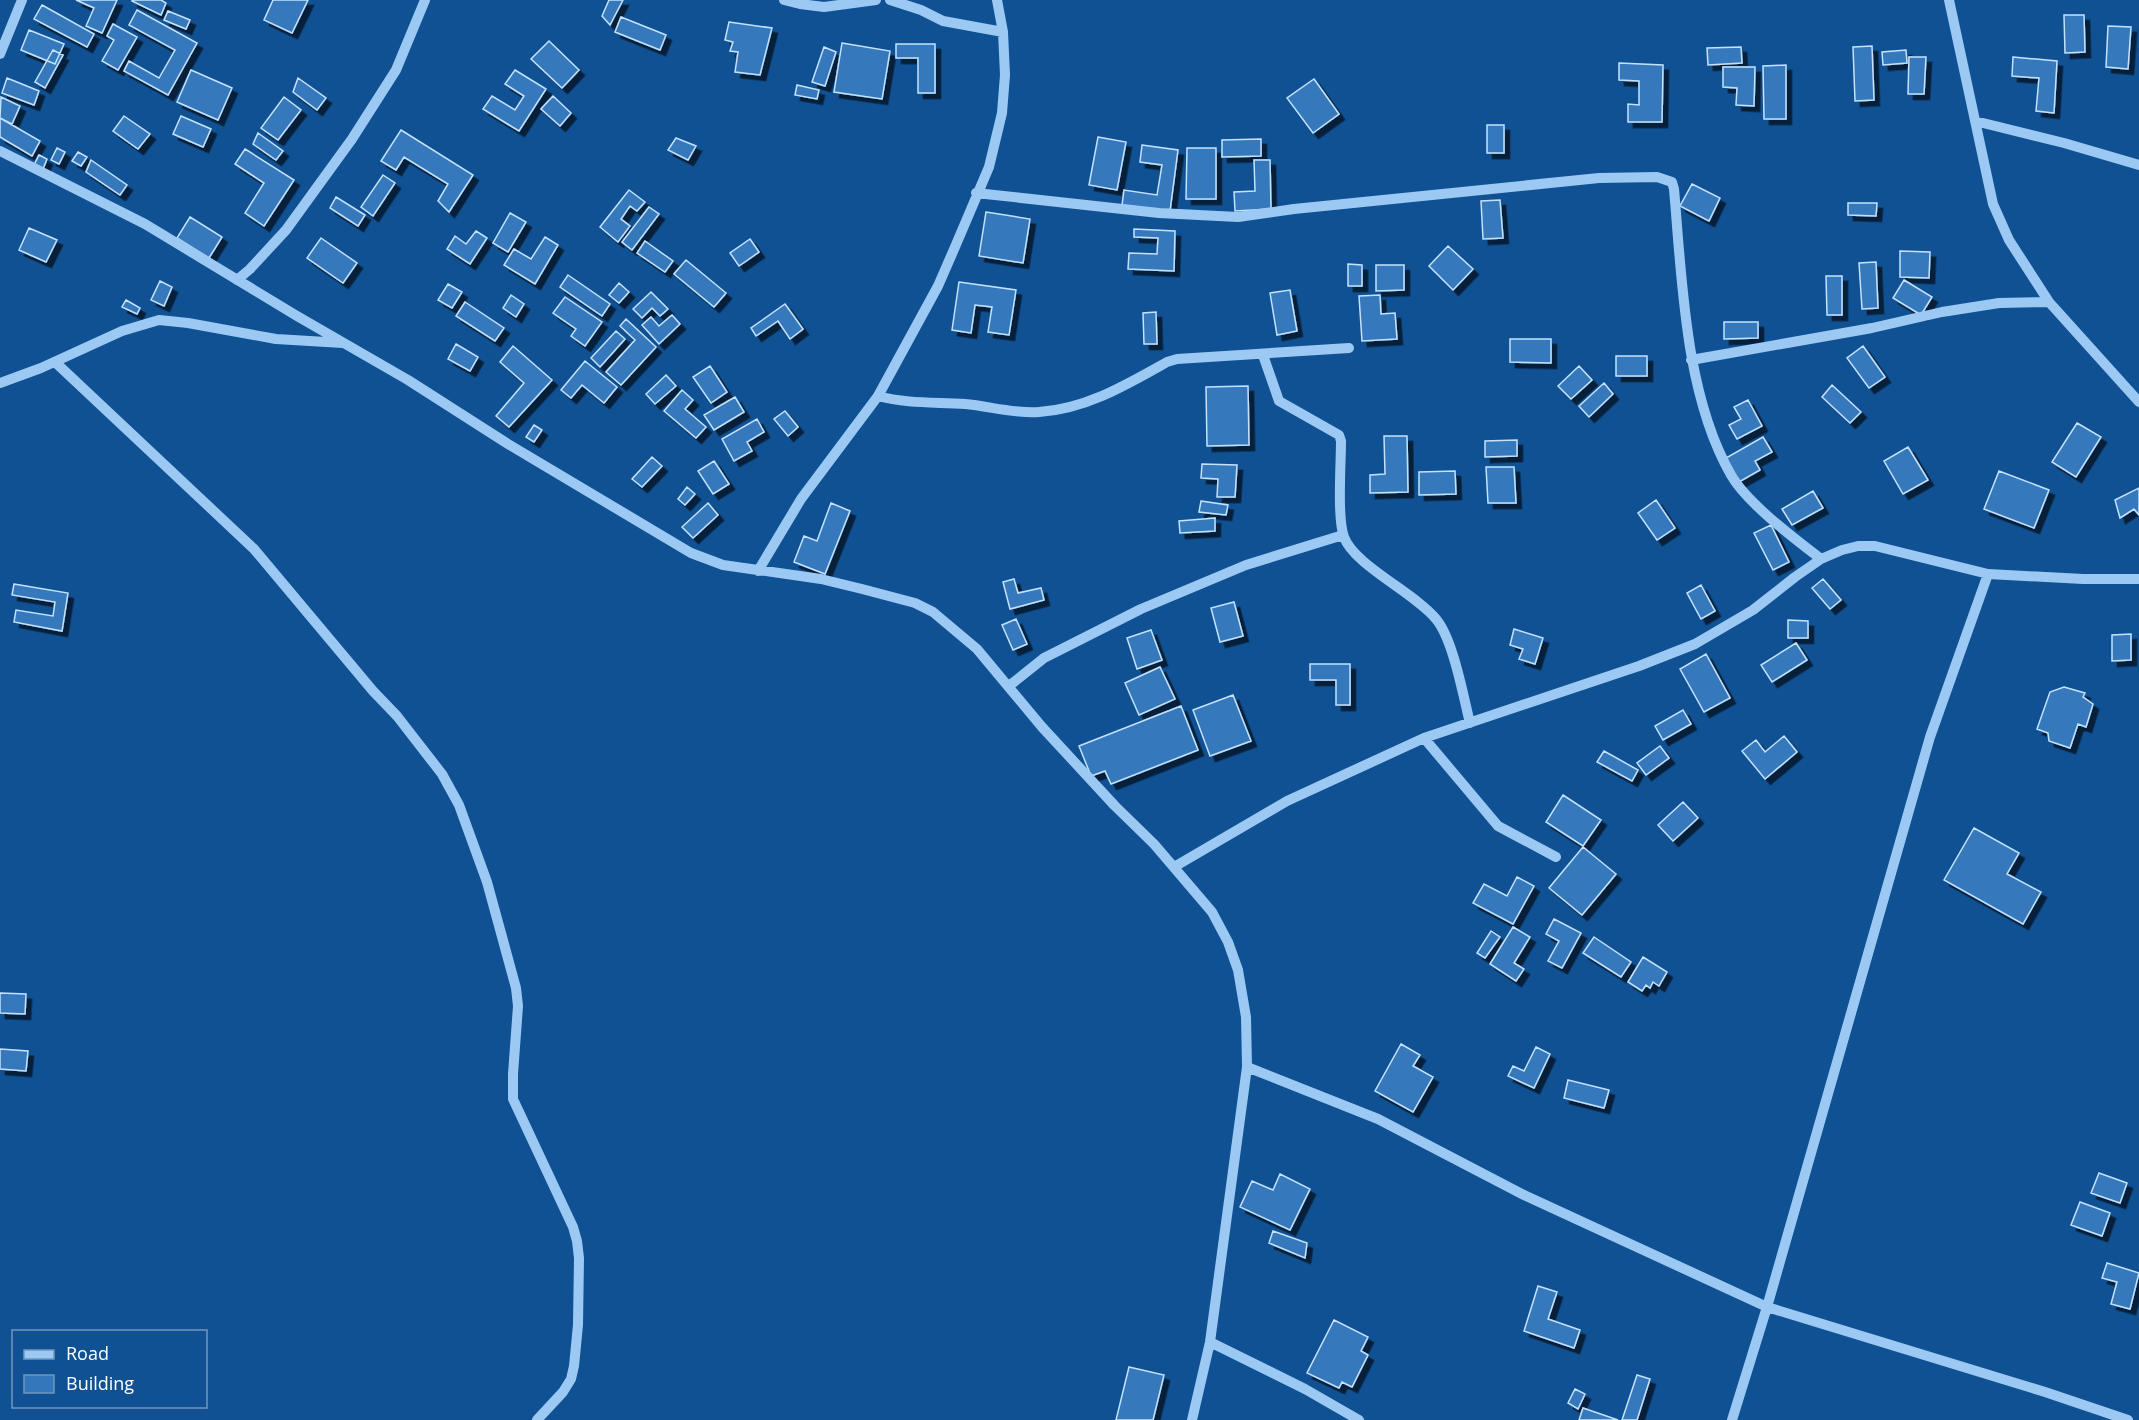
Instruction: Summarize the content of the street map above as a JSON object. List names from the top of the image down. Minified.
{"legend":["Road","Building"]}
